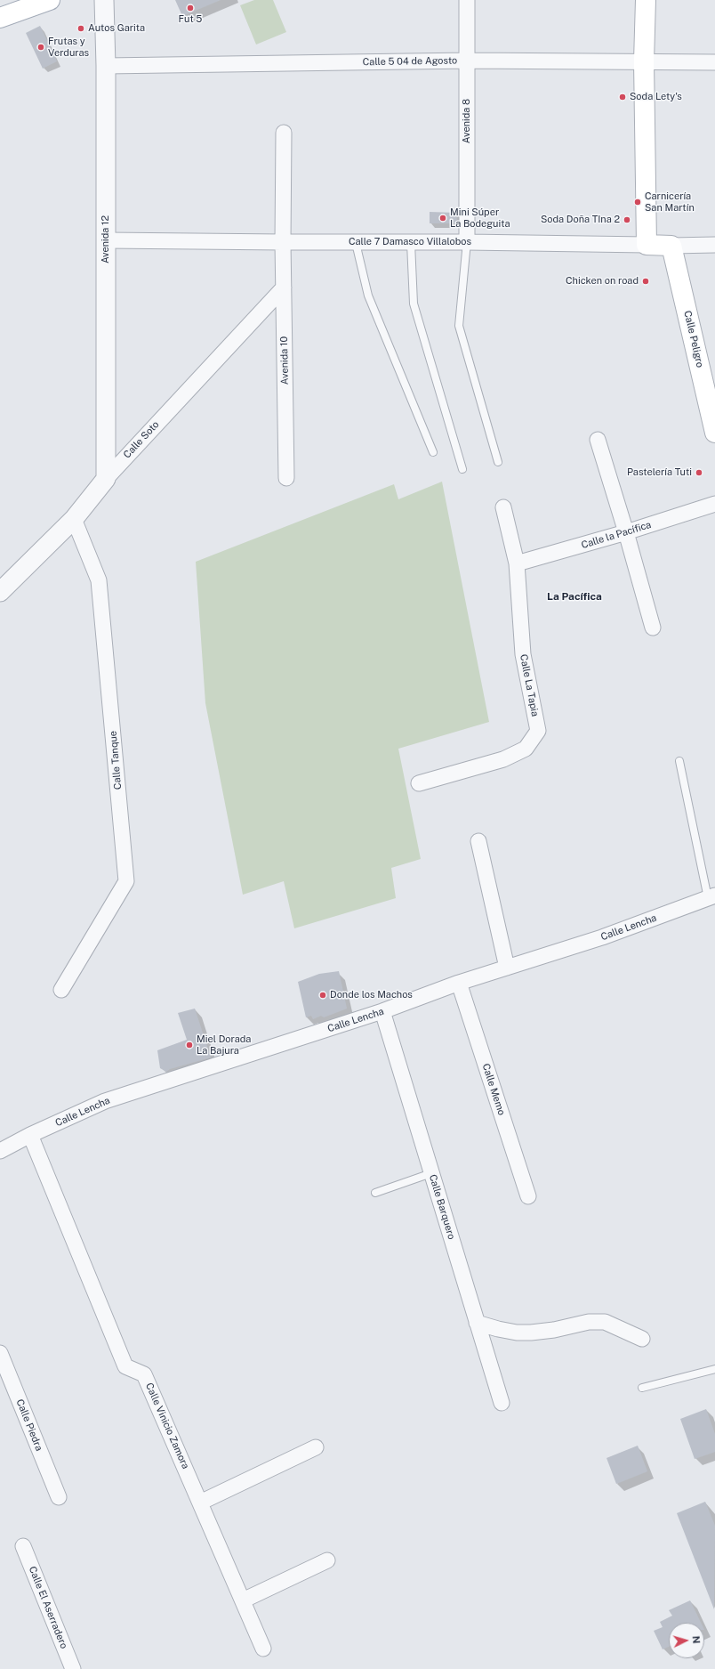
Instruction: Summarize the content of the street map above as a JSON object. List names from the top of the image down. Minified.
{"streets":{"main road":["Calle 7 Damasco Villalobos","Calle Peligro"],"street":["Calle 5 04 de Agosto","Avenida 8","Avenida 12","Avenida 10","Calle Soto","Calle la Pacífica","Calle La Tapia","Calle Tanque","Calle Lencha","Calle Memo","Calle Barquero","Calle Piedra","Calle Vinicio Zamora","Calle El Aserradero"]},"crossings":[["Calle 5 04 de Agosto","Avenida 8"],["Calle 5 04 de Agosto","Avenida 12"],["Avenida 8","Calle 7 Damasco Villalobos"],["Avenida 12","Calle 7 Damasco Villalobos"],["Avenida 12","Calle Soto"],["Calle 7 Damasco Villalobos","Calle Peligro"],["Calle 7 Damasco Villalobos","Avenida 10"],["Avenida 10","Calle Soto"],["Calle Soto","Calle Tanque"],["Calle la Pacífica","Calle La Tapia"],["Calle Lencha","Calle Memo"],["Calle Lencha","Calle Barquero"],["Calle Lencha","Calle Vinicio Zamora"]],"districts":["La Pacífica"],"places":["Fut 5","Autos Garita","Frutas y Verduras","Soda Lety's","Carnicería San Martín","Mini Súper La Bodeguita","Soda Doña TIna 2","Chicken on road","Pastelería Tuti","Donde los Machos","Miel Dorada La Bajura"],"north":"right"}
